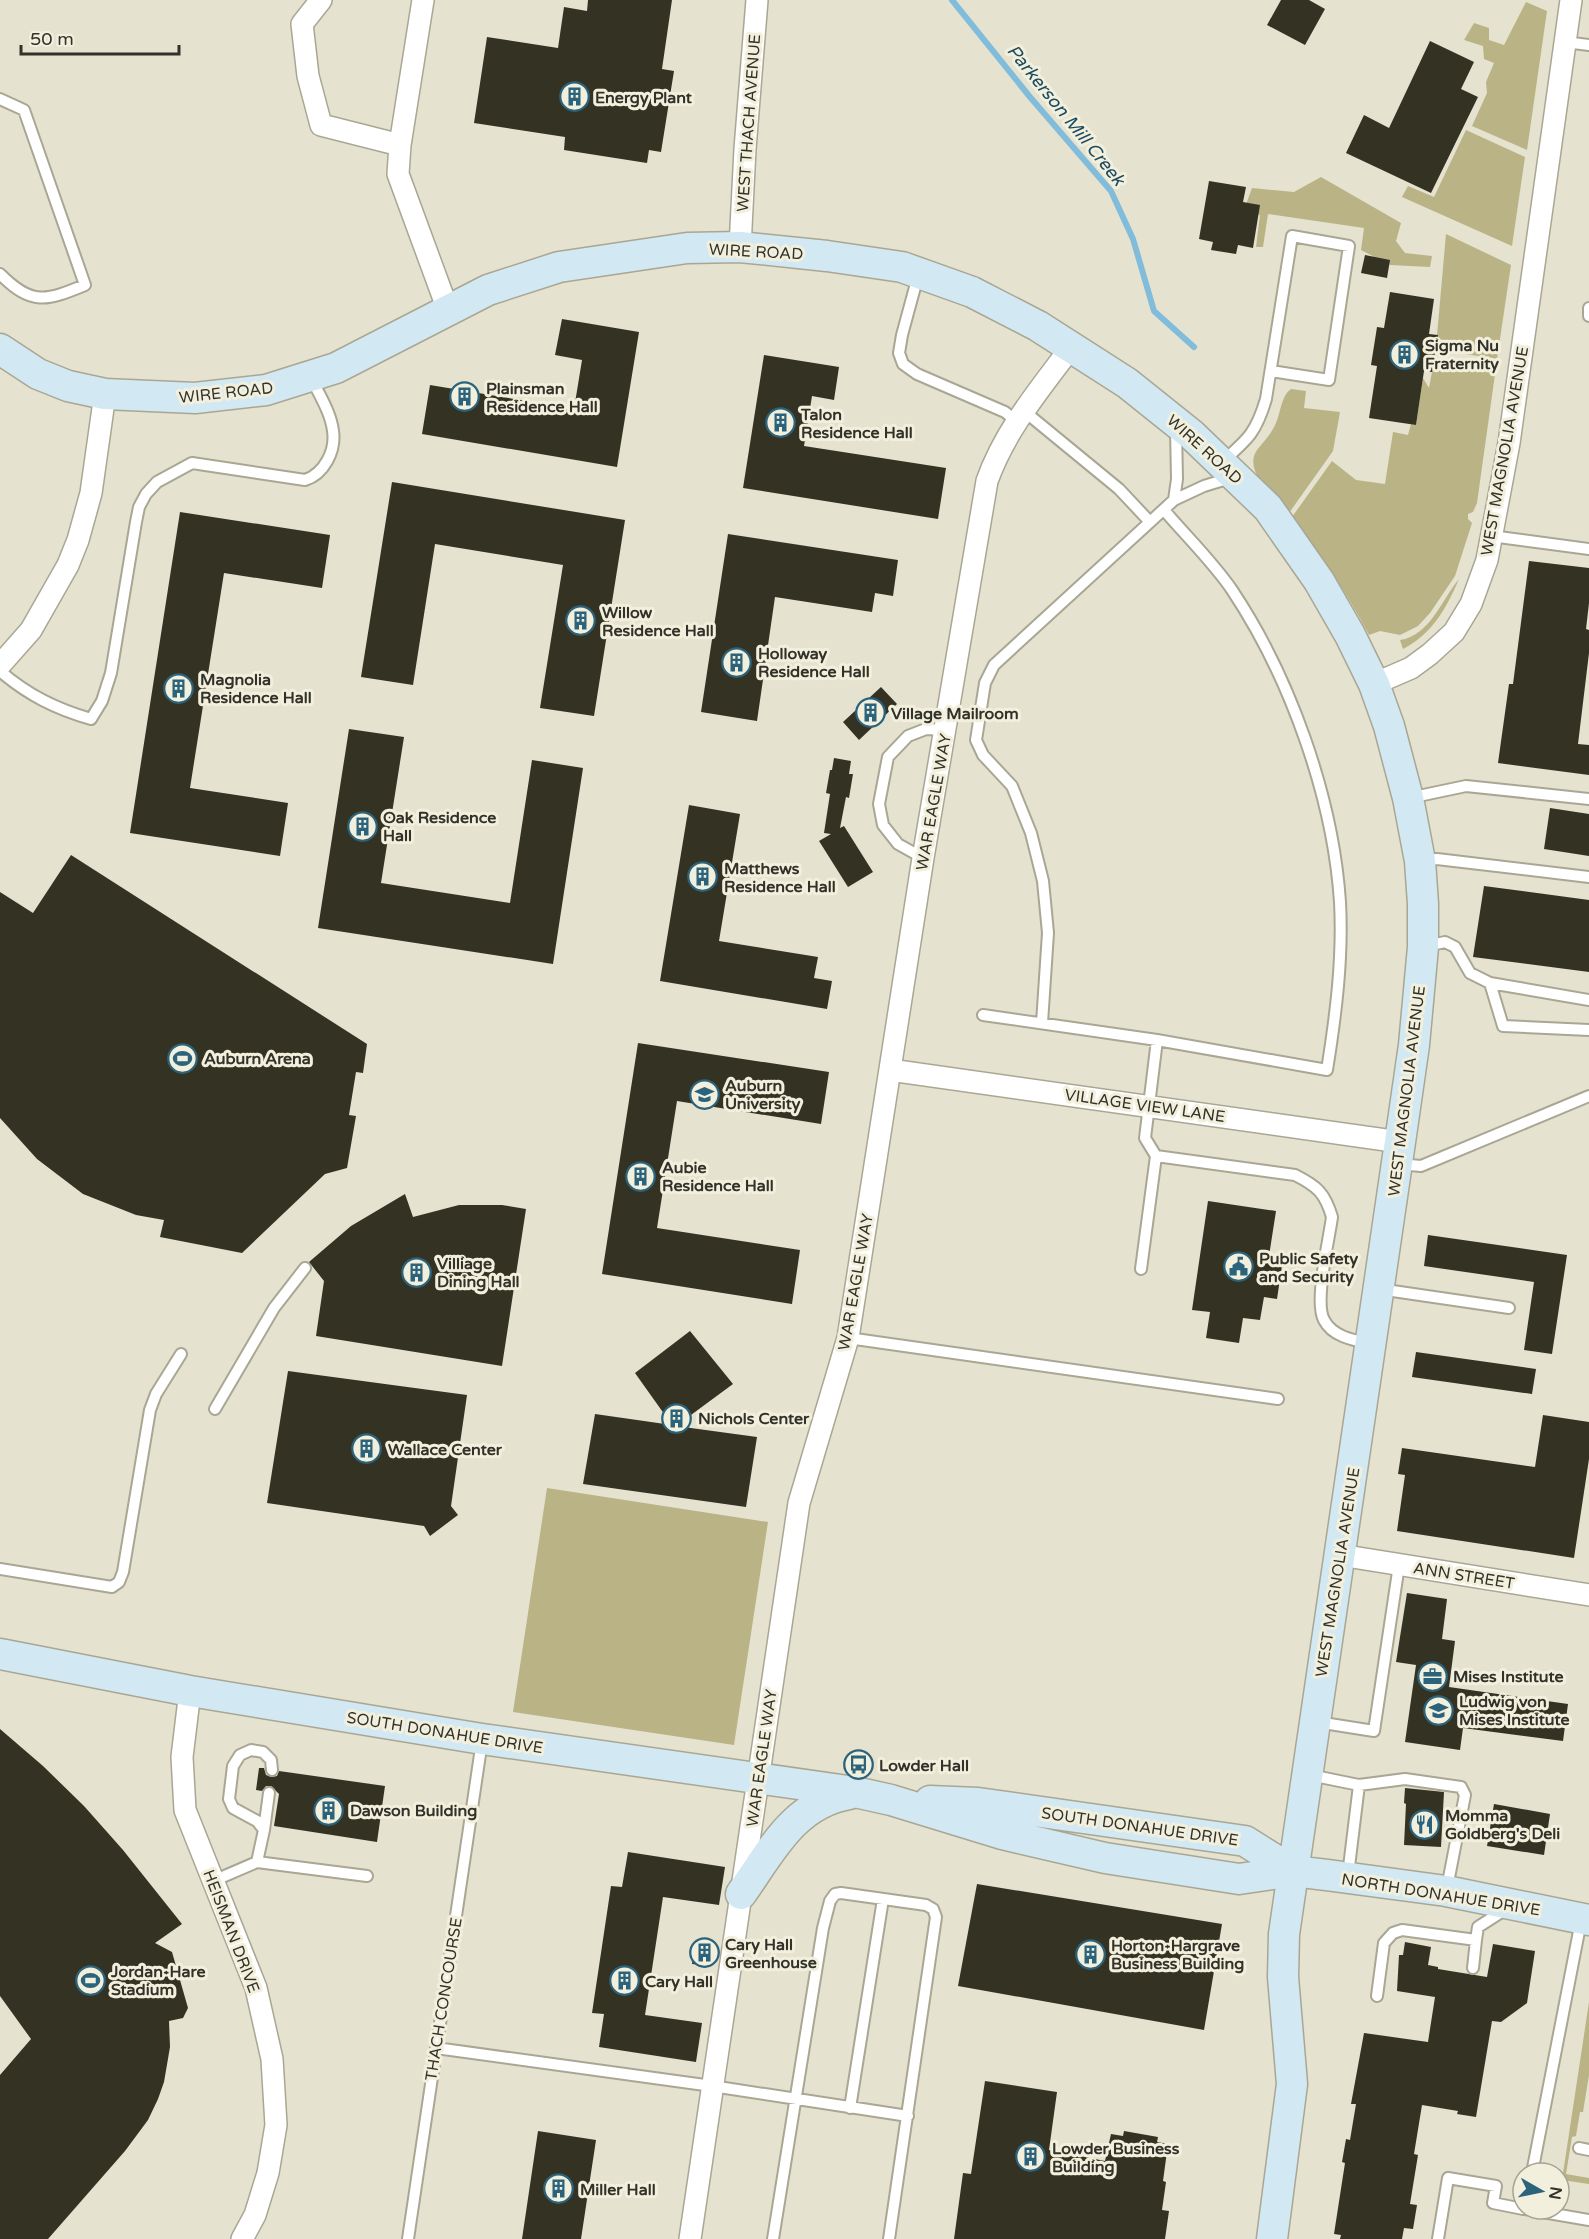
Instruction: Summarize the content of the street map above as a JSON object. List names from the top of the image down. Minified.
{"streets":{"street":["WEST THACH AVENUE","WIRE ROAD","WEST MAGNOLIA AVENUE","WAR EAGLE WAY","VILLAGE VIEW LANE","ANN STREET","SOUTH DONAHUE DRIVE","NORTH DONAHUE DRIVE","HEISMAN DRIVE"],"lane":["THACH CONCOURSE"]},"crossings":[["WEST THACH AVENUE","WIRE ROAD"],["WIRE ROAD","WEST MAGNOLIA AVENUE"],["WIRE ROAD","WAR EAGLE WAY"],["WEST MAGNOLIA AVENUE","VILLAGE VIEW LANE"],["WEST MAGNOLIA AVENUE","ANN STREET"],["WEST MAGNOLIA AVENUE","SOUTH DONAHUE DRIVE"],["WEST MAGNOLIA AVENUE","NORTH DONAHUE DRIVE"],["WAR EAGLE WAY","VILLAGE VIEW LANE"],["WAR EAGLE WAY","SOUTH DONAHUE DRIVE"],["SOUTH DONAHUE DRIVE","NORTH DONAHUE DRIVE"],["SOUTH DONAHUE DRIVE","HEISMAN DRIVE"],["SOUTH DONAHUE DRIVE","THACH CONCOURSE"]],"water":["Parkerson Mill Creek"],"places":{"building":["Energy Plant","Sigma Nu Fraternity","Plainsman Residence Hall","Talon Residence Hall","Willow Residence Hall","Holloway Residence Hall","Magnolia Residence Hall","Village Mailroom","Oak Residence Hall","Matthews Residence Hall","Aubie Residence Hall","Villiage Dining Hall","Nichols Center","Wallace Center","Dawson Building","Cary Hall Greenhouse","Horton-Hargrave Business Building","Cary Hall","Lowder Business Building","Miller Hall"],"sports":["Auburn Arena","Jordan-Hare Stadium"],"school or university":["Auburn University","Ludwig von Mises Institute"],"public building":["Public Safety and Security"],"office":["Mises Institute"],"bus stop":["Lowder Hall"],"restaurant":["Momma Goldberg's Deli"]},"scale_bar":"50 m","north":"right"}
